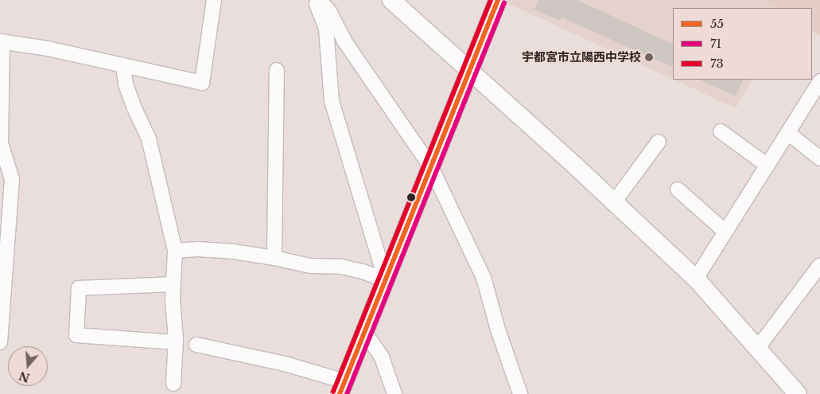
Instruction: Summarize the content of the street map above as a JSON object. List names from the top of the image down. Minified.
{"places":["宇都宮市立陽西中学校"],"lines":["transit line 55","transit line 73","transit line 71"],"legend":["55","71","73"],"north":"bottom"}
